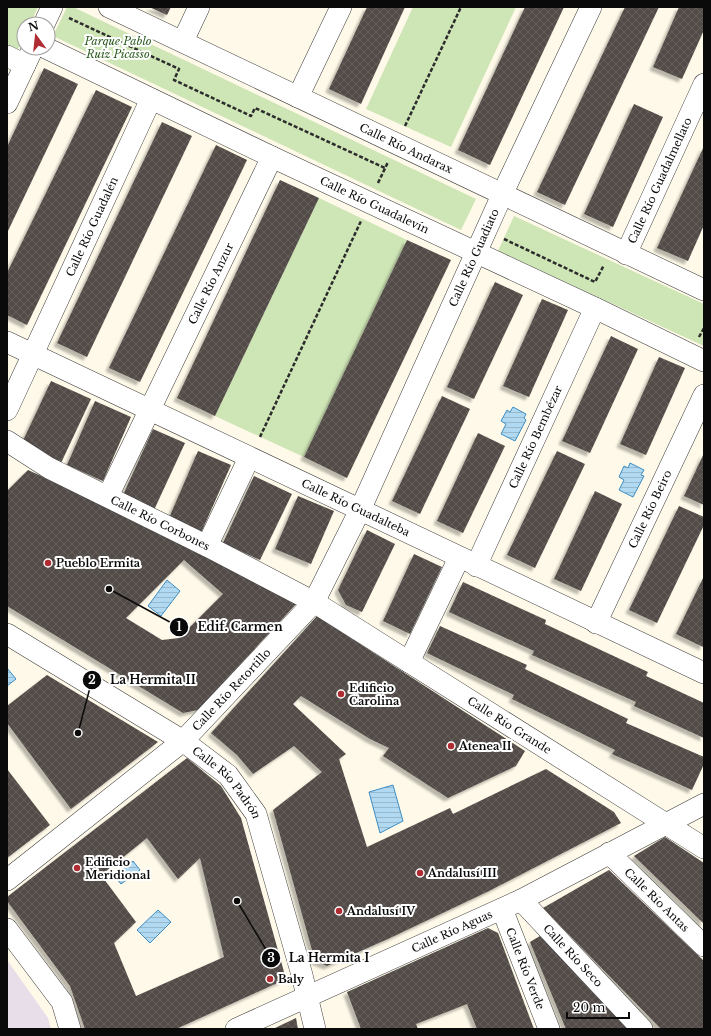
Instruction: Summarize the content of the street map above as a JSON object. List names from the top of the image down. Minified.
{"streets":{"street":["Calle Río Andarax","Calle Río Guadalmellato","Calle Río Guadalevín","Calle Río Guadalén","Calle Río Guadiato","Calle Río Anzur","Calle Río Bembézar","Calle Río Guadalteba","Calle Río Beiro","Calle Río Corbones","Calle Río Retortillo","Calle Río Grande","Calle Río Padrón","Calle Río Antas","Calle Río Aguas","Calle Río Seco","Calle Río Verde"]},"crossings":[["Calle Río Andarax","Calle Río Guadalmellato"],["Calle Río Andarax","Calle Río Guadiato"],["Calle Río Guadalevín","Calle Río Guadalén"],["Calle Río Guadalevín","Calle Río Guadiato"],["Calle Río Guadalevín","Calle Río Anzur"],["Calle Río Guadalevín","Calle Río Bembézar"],["Calle Río Guadalén","Calle Río Guadalteba"],["Calle Río Guadiato","Calle Río Guadalteba"],["Calle Río Guadiato","Calle Río Retortillo"],["Calle Río Anzur","Calle Río Guadalteba"],["Calle Río Anzur","Calle Río Corbones"],["Calle Río Bembézar","Calle Río Guadalteba"],["Calle Río Bembézar","Calle Río Grande"],["Calle Río Guadalteba","Calle Río Beiro"],["Calle Río Guadalteba","Calle Río Retortillo"],["Calle Río Corbones","Calle Río Retortillo"],["Calle Río Corbones","Calle Río Grande"],["Calle Río Retortillo","Calle Río Grande"],["Calle Río Retortillo","Calle Río Padrón"],["Calle Río Grande","Calle Río Aguas"],["Calle Río Padrón","Calle Río Aguas"],["Calle Río Antas","Calle Río Aguas"],["Calle Río Aguas","Calle Río Seco"],["Calle Río Aguas","Calle Río Verde"]],"parks":["Parque Pablo Ruiz Picasso"],"places":["Pueblo Ermita","Edif. Carmen","Edificio Carolina","La Hermita II","Atenea II","Edificio Meridional","Andalusí III","La Hermita I","Andalusí IV","Baly"],"scale_bar":"20 m","north":"top"}
